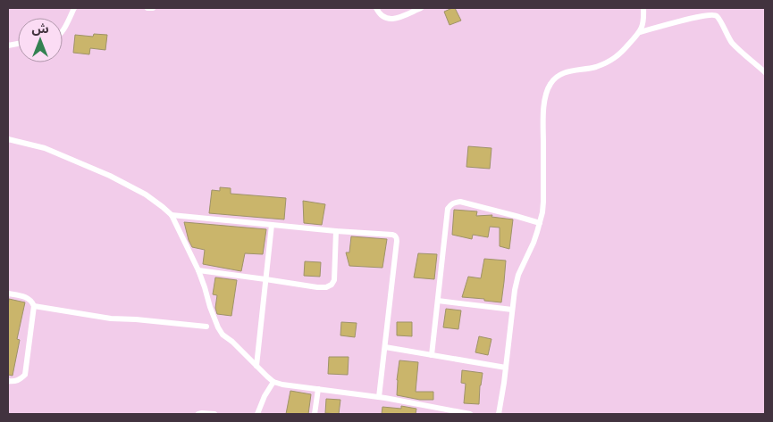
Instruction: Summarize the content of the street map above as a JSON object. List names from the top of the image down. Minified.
{"north":"top"}
